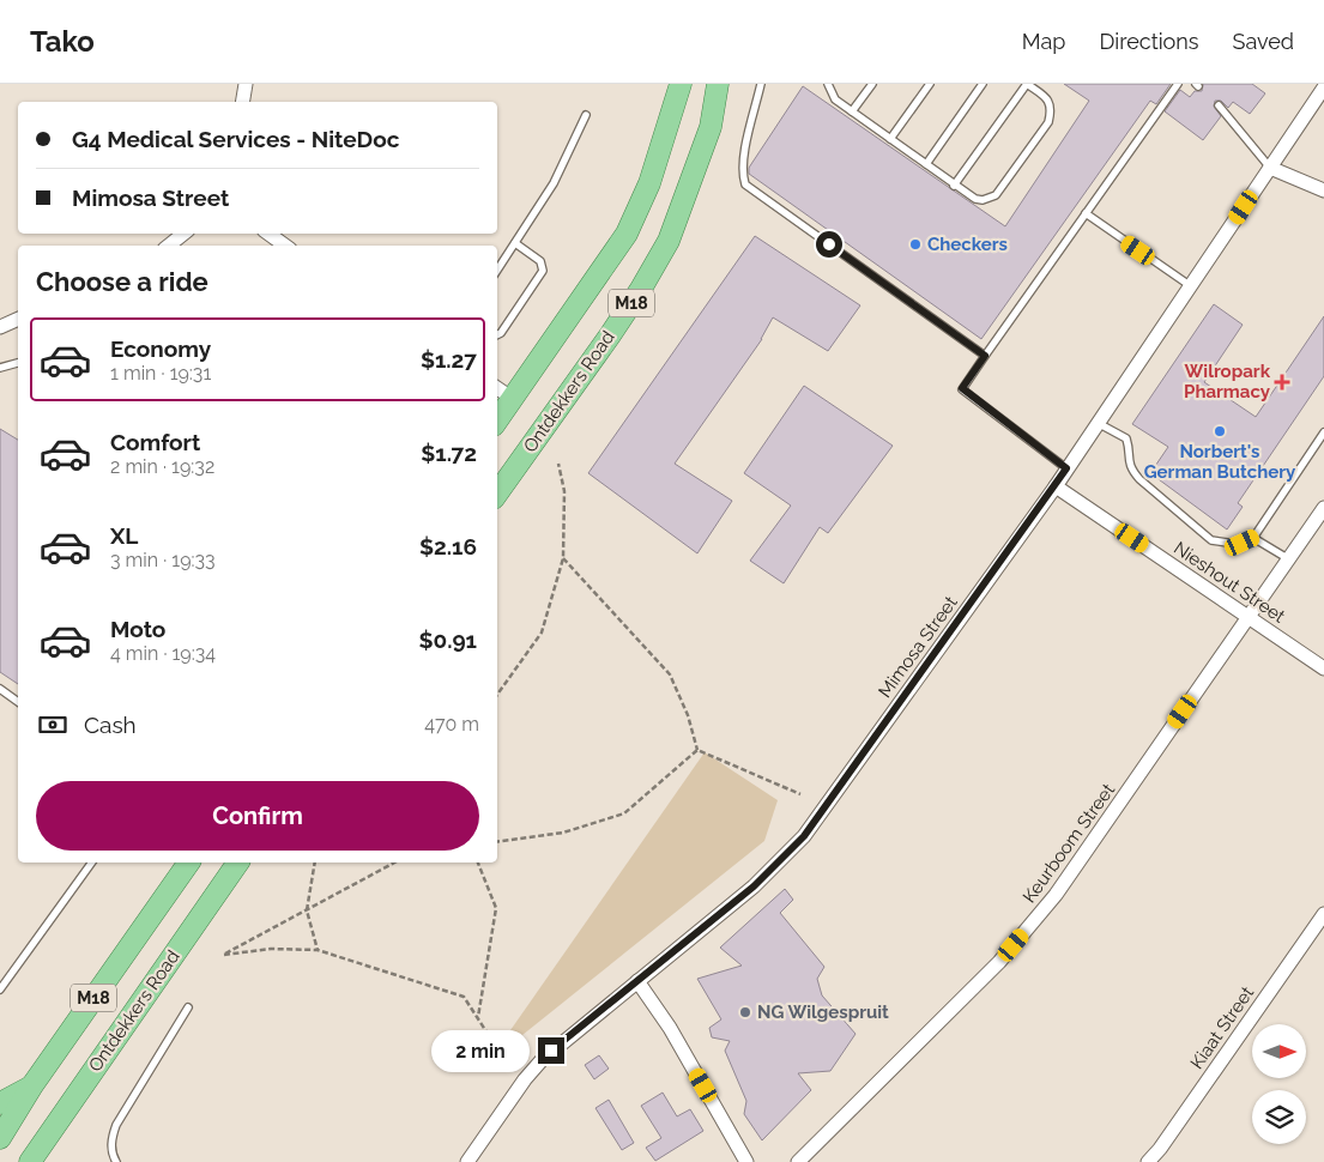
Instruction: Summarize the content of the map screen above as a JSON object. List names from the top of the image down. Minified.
{"streets":{"main road":["M18","Ontdekkers Road"],"street":["Nieshout Street","Mimosa Street","Keurboom Street","Kiaat Street"]},"crossings":[["Nieshout Street","Mimosa Street"],["Nieshout Street","Keurboom Street"]],"places":{"other":["Checkers","Norbert's German Butchery","NG Wilgespruit"],"health":["Wilropark Pharmacy"]},"north":"right","page":{"header":"Tako","nav":["Map","Directions","Saved"],"banner":["G4 Medical Services - NiteDoc","Mimosa Street"],"heading":"Choose a ride","list":[{"name":"Economy","note":"1 min · 19:31","value":"$1.27"},{"name":"Comfort","note":"2 min · 19:32","value":"$1.72"},{"name":"XL","note":"3 min · 19:33","value":"$2.16"},{"name":"Moto","note":"4 min · 19:34","value":"$0.91"}],"pay":["Cash","470 m"],"buttons":"Confirm","bubble":"2 min"}}
